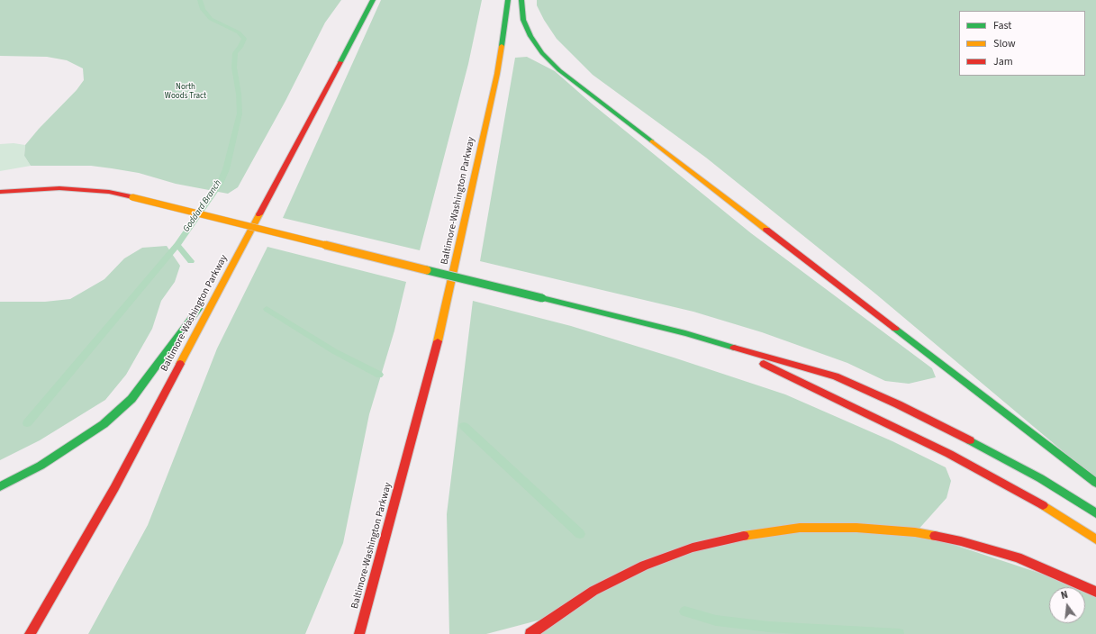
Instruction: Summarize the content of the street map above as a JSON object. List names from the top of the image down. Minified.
{"streets":{"highway":["Baltimore-Washington Parkway"]},"water":["Goddard Branch"],"parks":["North Woods Tract"],"legend":["Fast","Slow","Jam"],"north":"top"}
